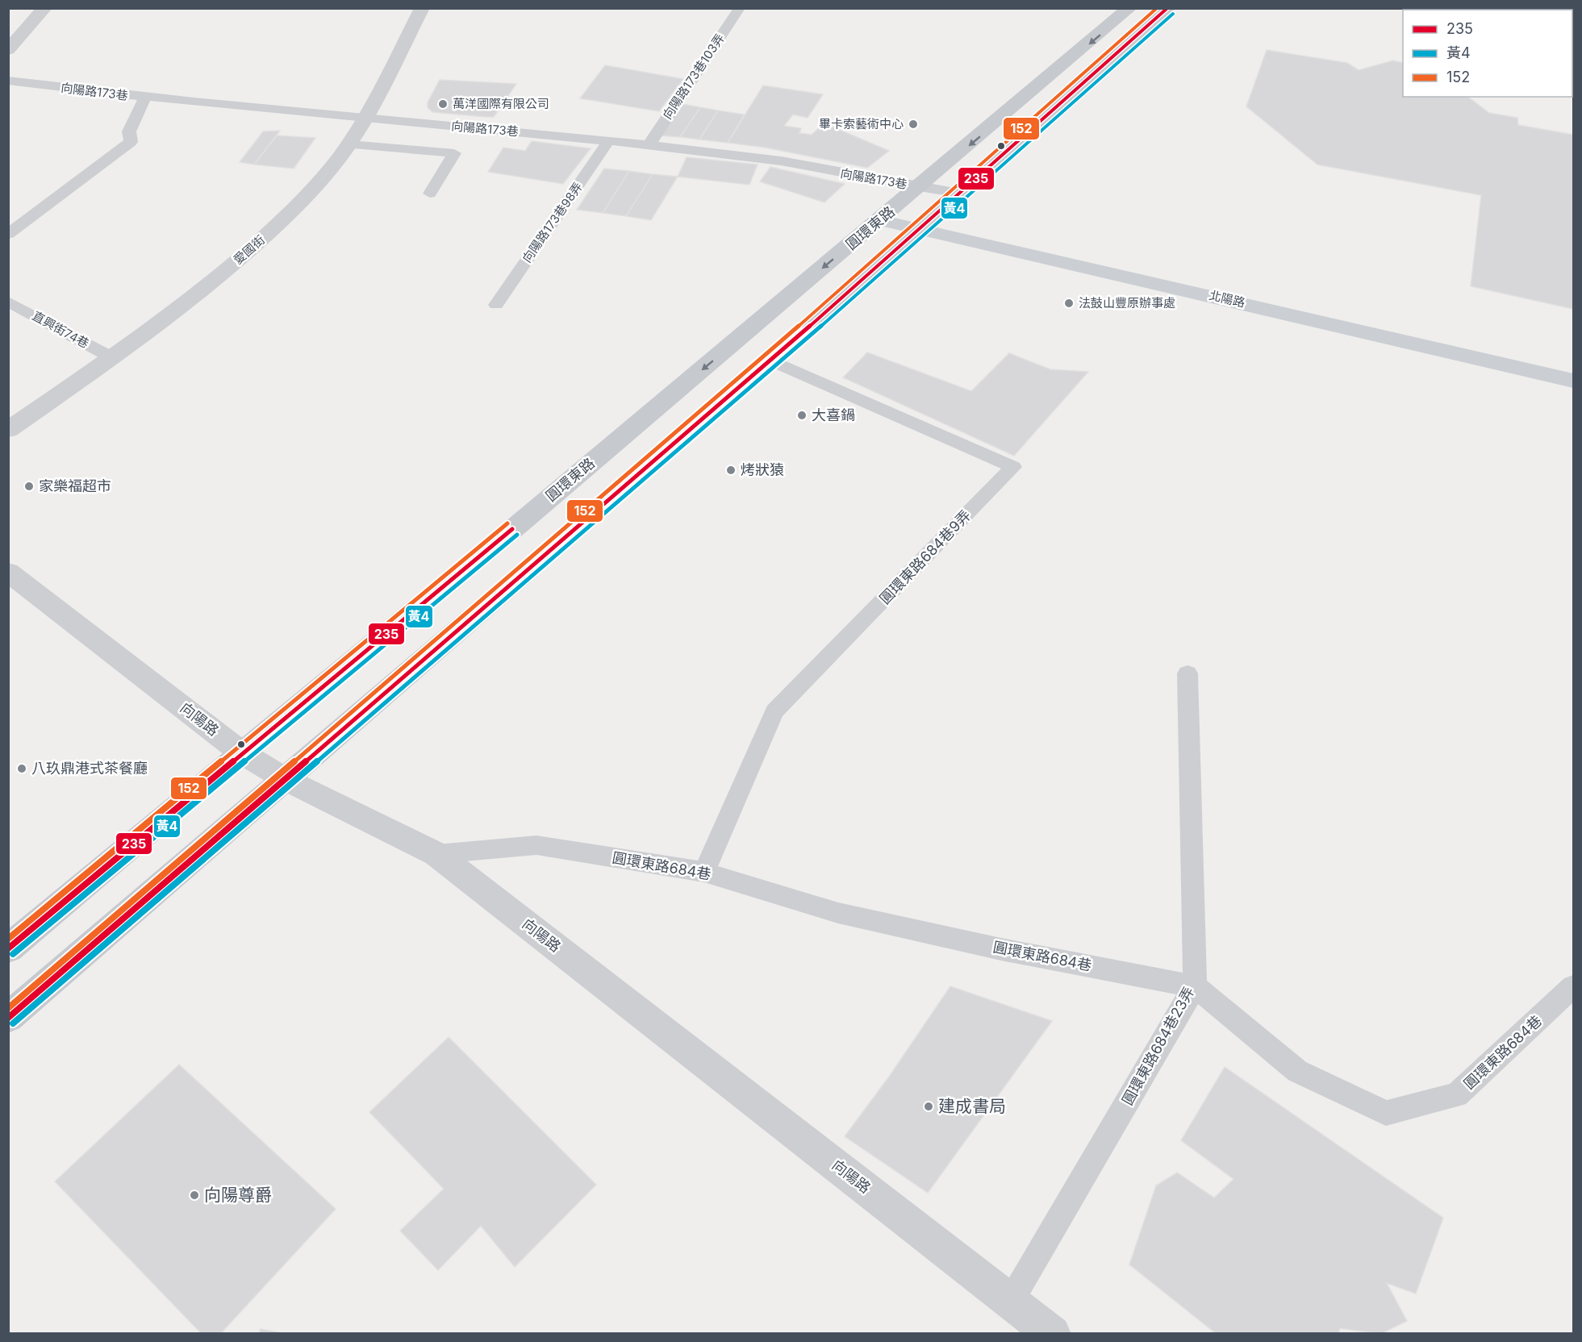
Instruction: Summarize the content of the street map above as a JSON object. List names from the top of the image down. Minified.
{"streets":{"main road":["圓環東路"],"street":["愛國街","北陽路","向陽路"],"lane":["向陽路173巷103弄","向陽路173巷","向陽路173巷98弄","直興街74巷","圓環東路684巷9弄","圓環東路684巷","圓環東路684巷23弄"]},"crossings":[["向陽路173巷103弄","向陽路173巷"],["向陽路173巷","向陽路173巷98弄"],["向陽路173巷","圓環東路"],["向陽路173巷","愛國街"],["圓環東路","北陽路"],["圓環東路","向陽路"],["愛國街","直興街74巷"],["圓環東路684巷9弄","圓環東路684巷"],["向陽路","圓環東路684巷"],["向陽路","圓環東路684巷23弄"],["圓環東路684巷","圓環東路684巷23弄"]],"places":["萬洋國際有限公司","畢卡索藝術中心","法鼓山豐原辦事處","大喜鍋","烤狀猿","家樂福超市","八玖鼎港式茶餐廳","建成書局","向陽尊爵"],"lines":["transit line 235","transit line 152","transit line 黃4"],"legend":["235","黃4","152"]}
